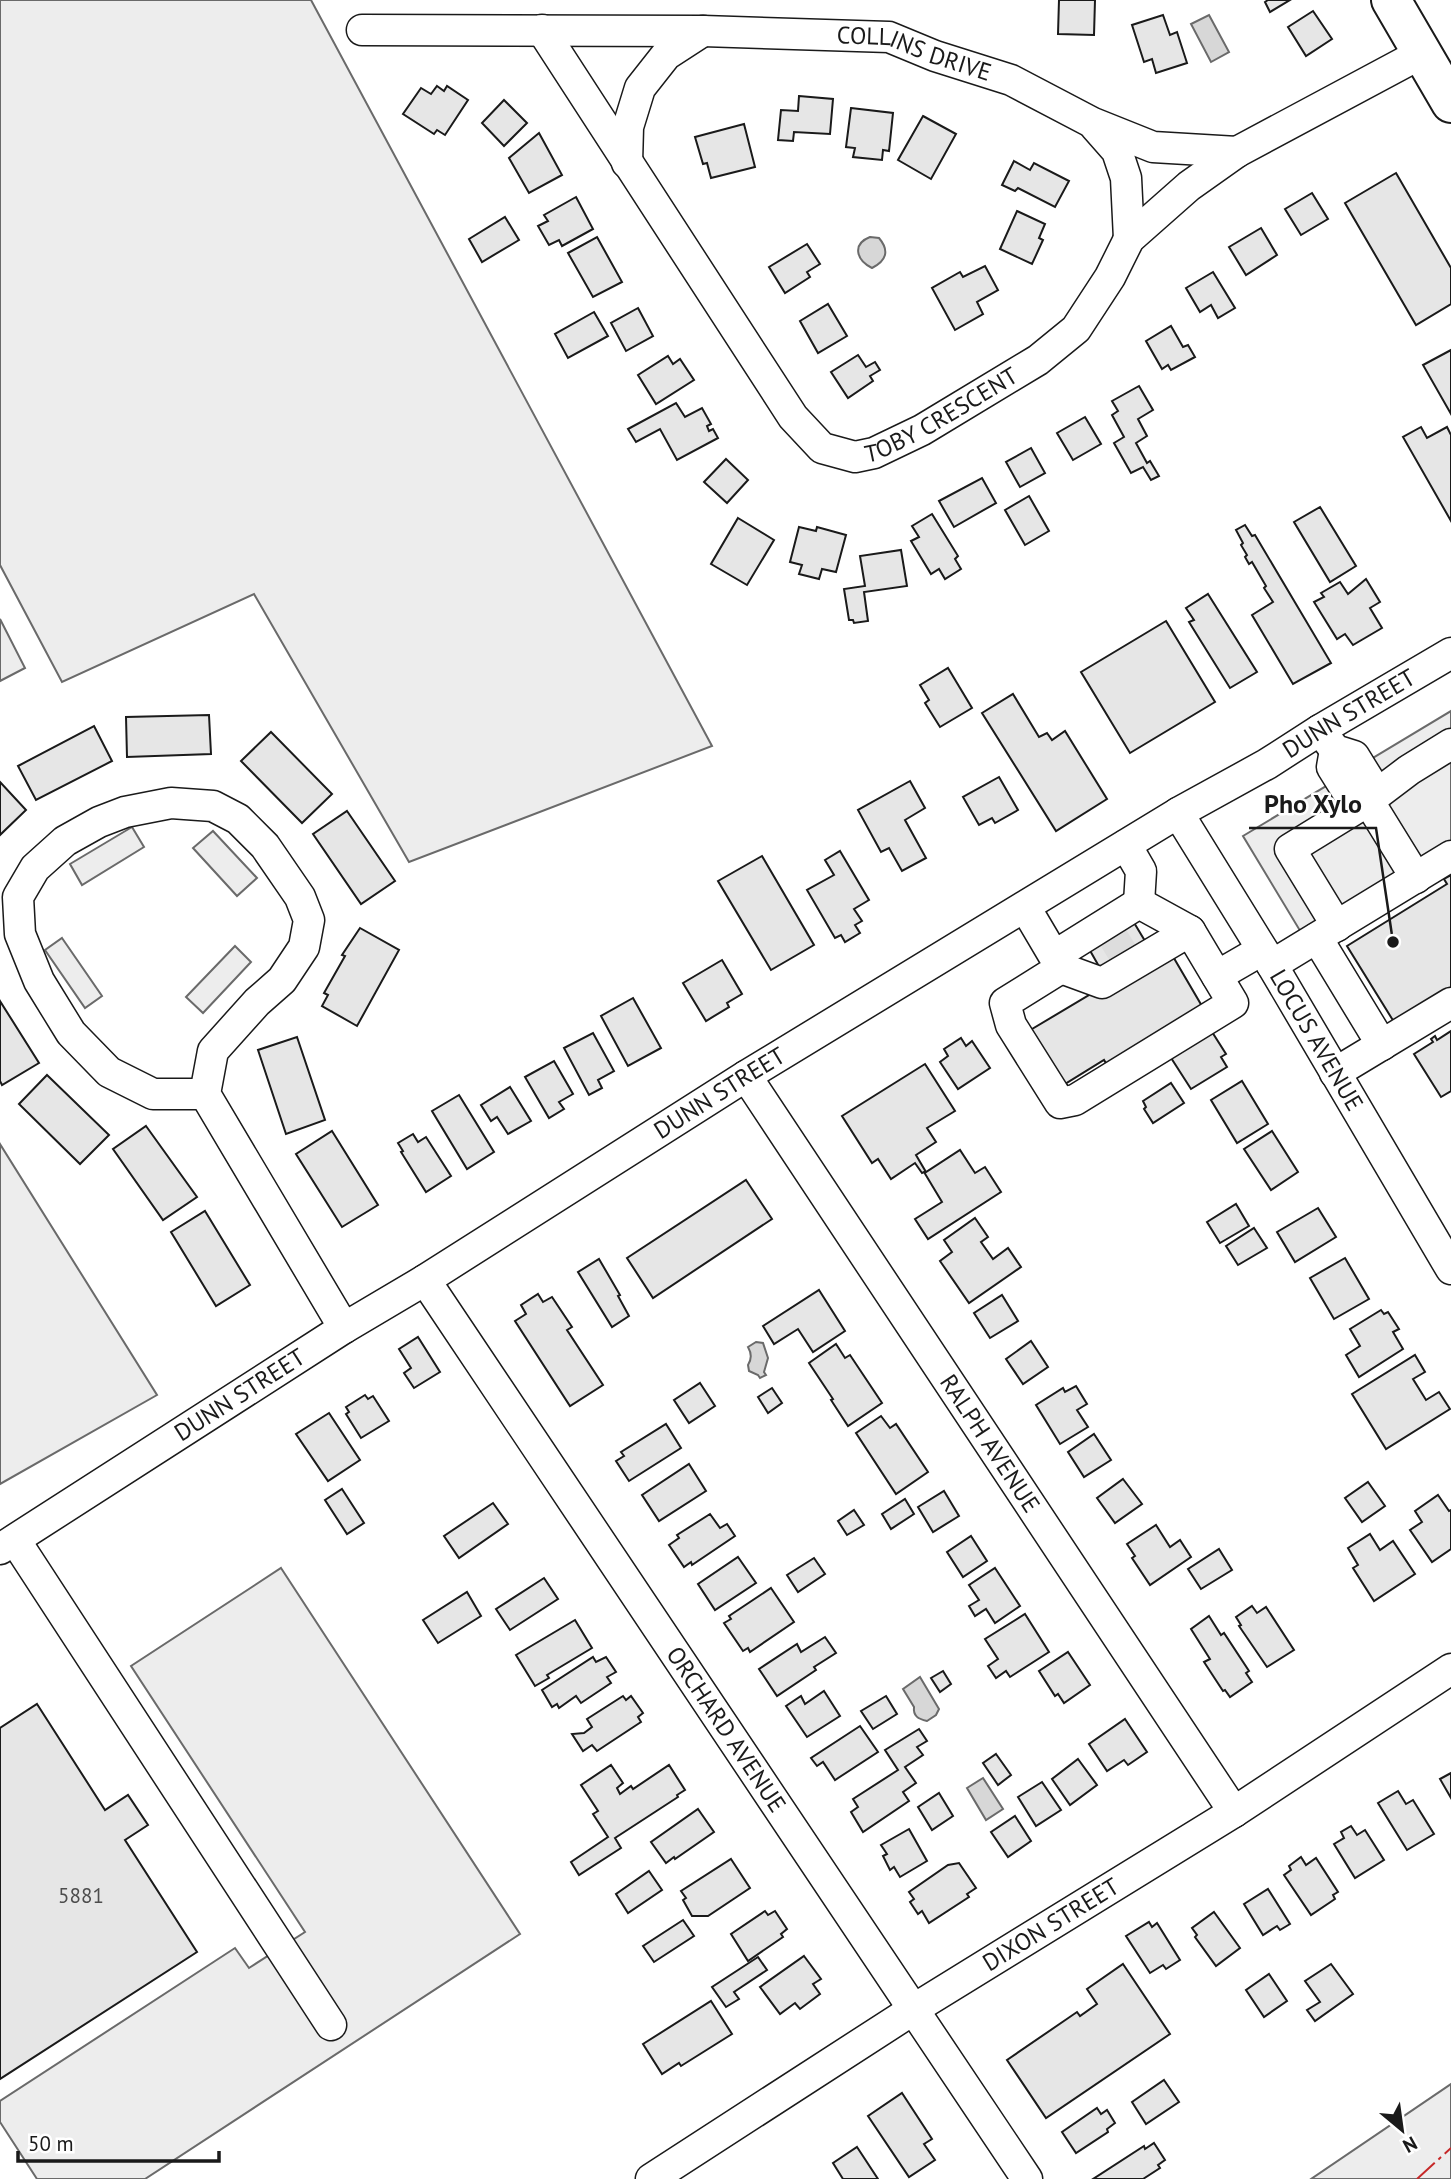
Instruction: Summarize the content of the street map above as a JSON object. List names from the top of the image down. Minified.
{"streets":{"street":["COLLINS DRIVE","TOBY CRESCENT","DUNN STREET","LOCUS AVENUE","RALPH AVENUE","ORCHARD AVENUE","DIXON STREET"]},"crossings":[["COLLINS DRIVE","TOBY CRESCENT"],["DUNN STREET","LOCUS AVENUE"],["DUNN STREET","RALPH AVENUE"],["DUNN STREET","ORCHARD AVENUE"],["RALPH AVENUE","DIXON STREET"],["ORCHARD AVENUE","DIXON STREET"]],"places":["Pho Xylo"],"house_numbers":["5881"],"scale_bar":"50 m","north":"bottom right"}
